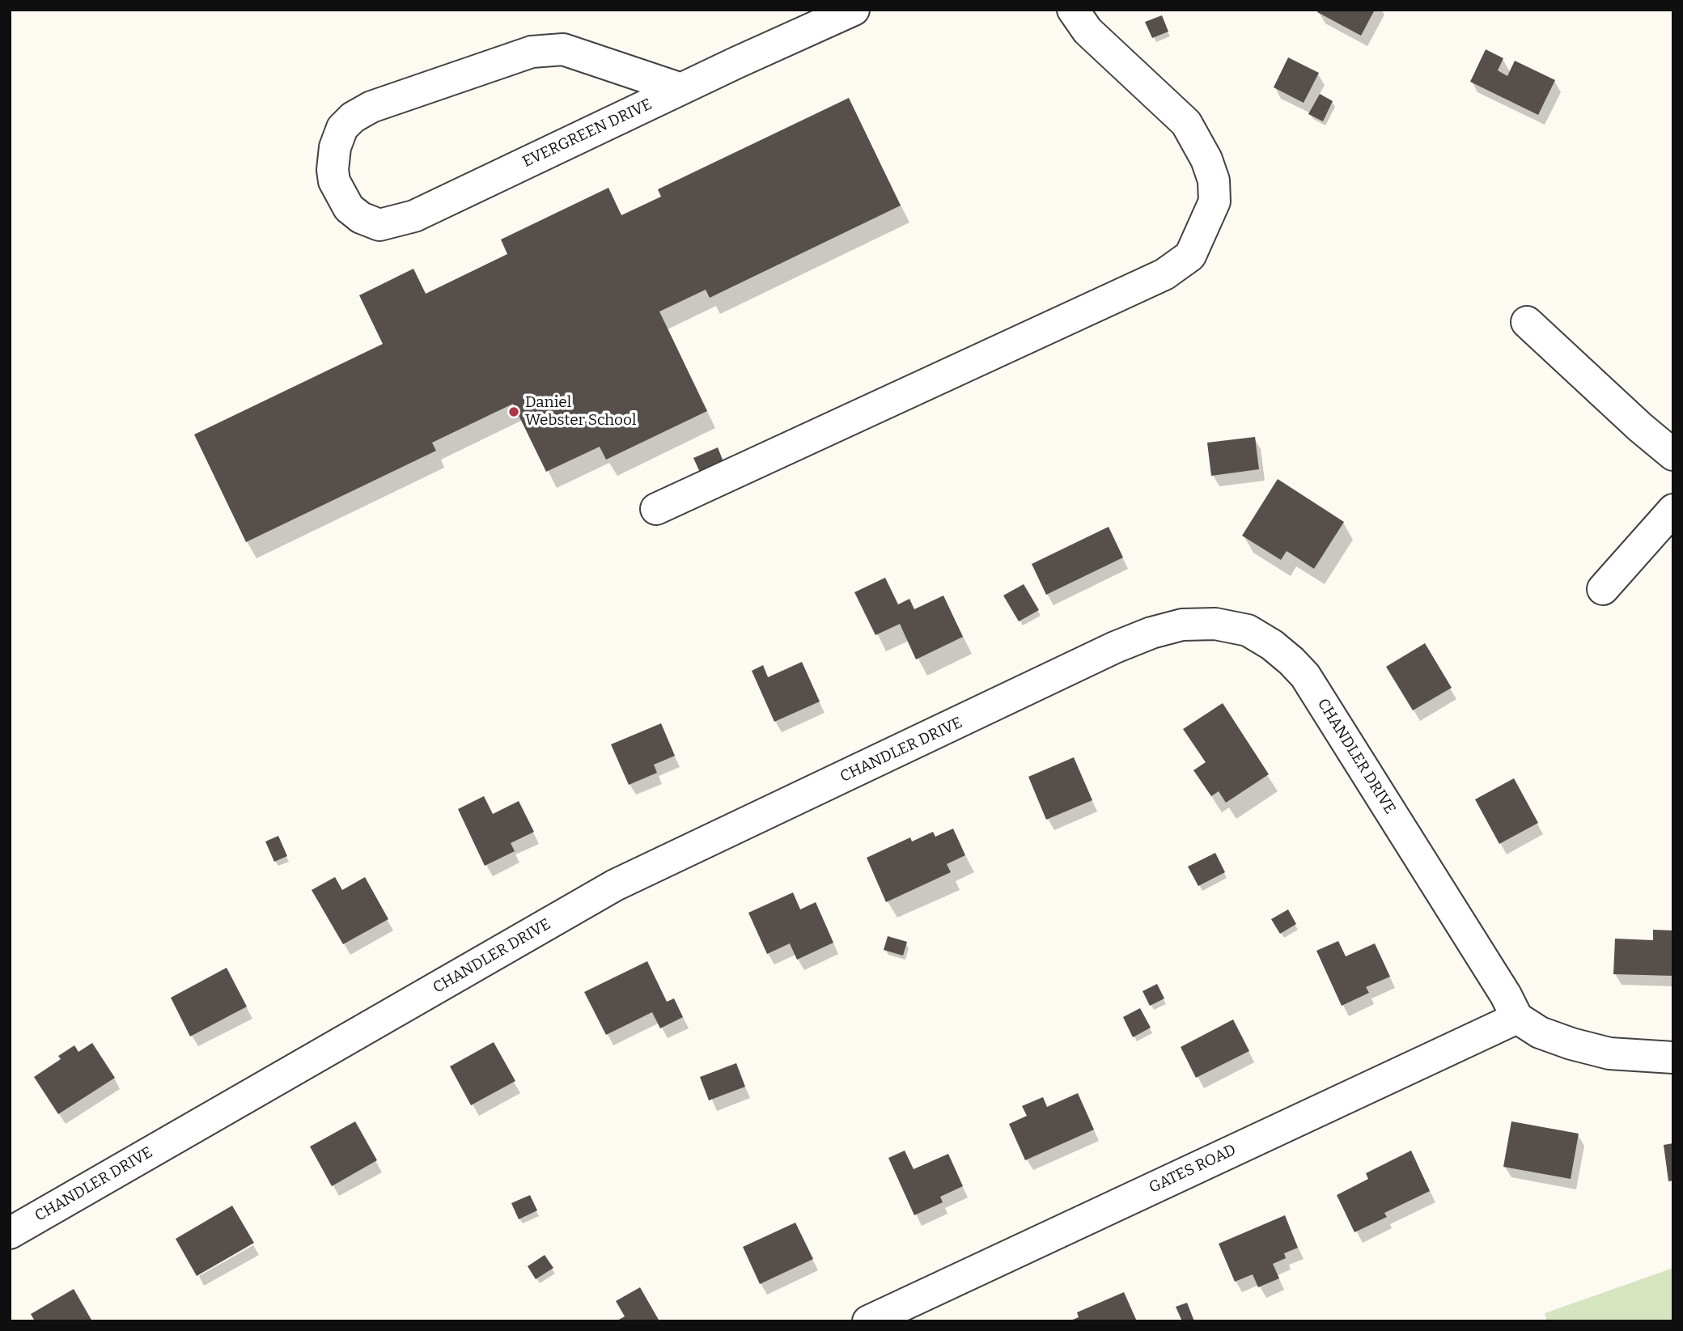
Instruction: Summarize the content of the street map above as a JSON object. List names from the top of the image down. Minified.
{"streets":{"street":["EVERGREEN DRIVE","CHANDLER DRIVE","GATES ROAD"]},"crossings":[["CHANDLER DRIVE","GATES ROAD"]],"places":["Daniel Webster School"]}
